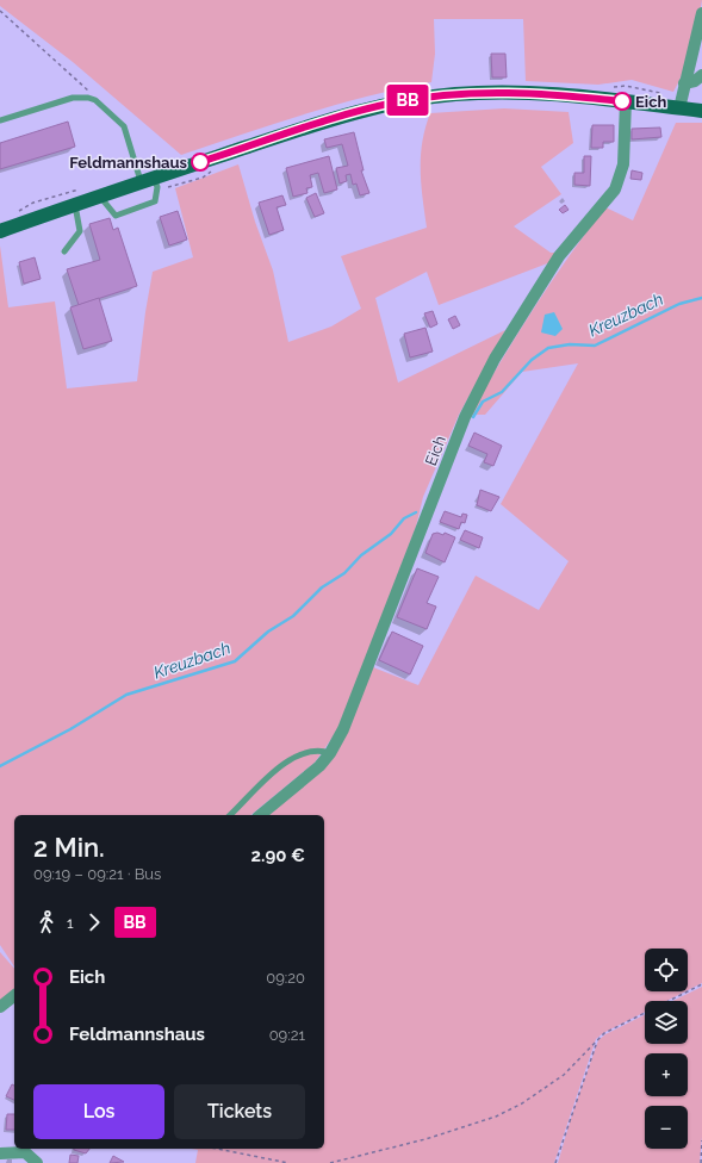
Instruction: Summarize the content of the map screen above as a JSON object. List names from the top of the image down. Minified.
{"streets":{"street":["Eich"]},"water":["Kreuzbach"],"places":["Eich","Feldmannshaus"],"lines":["bus line BB"],"page":{"on_map":"BB","heading":["2 Min.","09:19 – 09:21 · Bus","2.90 €"],"legs":["1","BB"],"map_buttons":["+","−"],"list":[{"name":"Eich","value":"09:20"},{"name":"Feldmannshaus","value":"09:21"}],"buttons":["Los","Tickets"]}}
